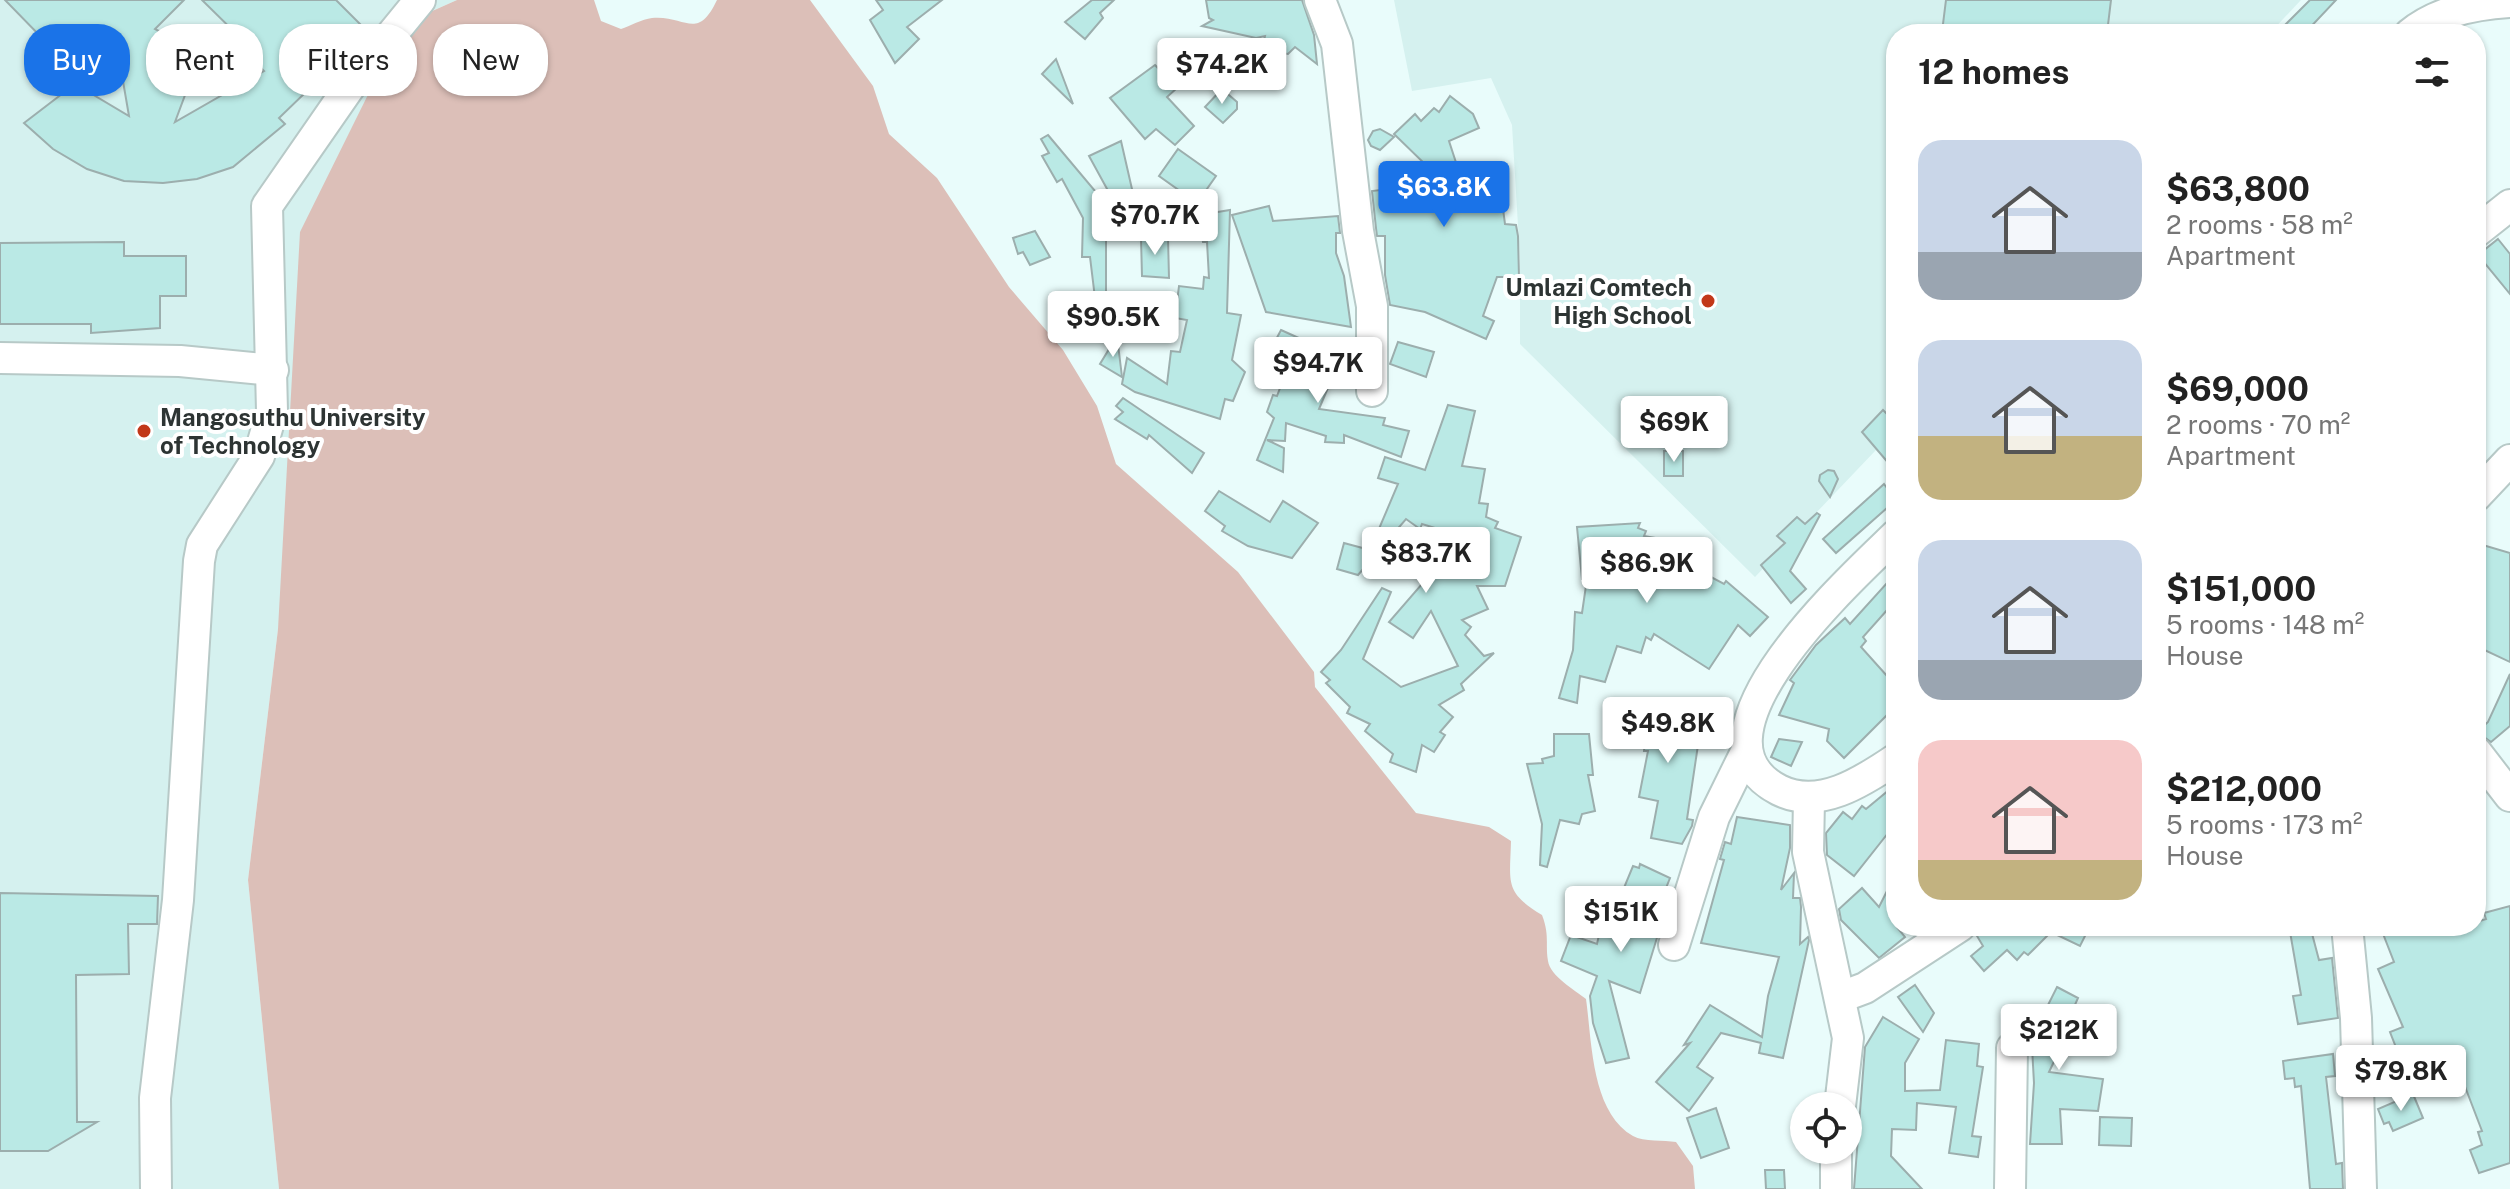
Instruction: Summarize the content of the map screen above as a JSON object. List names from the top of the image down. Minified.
{"places":["Umlazi Comtech High School","Mangosuthu University of Technology"],"page":{"chip":["Buy","Rent","Filters","New"],"heading":"12 homes","price":["$74.2K","$63.8K","$70.7K","$90.5K","$94.7K","$69K","$83.7K","$86.9K","$49.8K","$151K","$212K","$79.8K"],"list":[{"name":"$63,800","note":"2 rooms · 58 m² · Apartment"},{"name":"$69,000","note":"2 rooms · 70 m² · Apartment"},{"name":"$151,000","note":"5 rooms · 148 m² · House"},{"name":"$212,000","note":"5 rooms · 173 m² · House"}]}}
